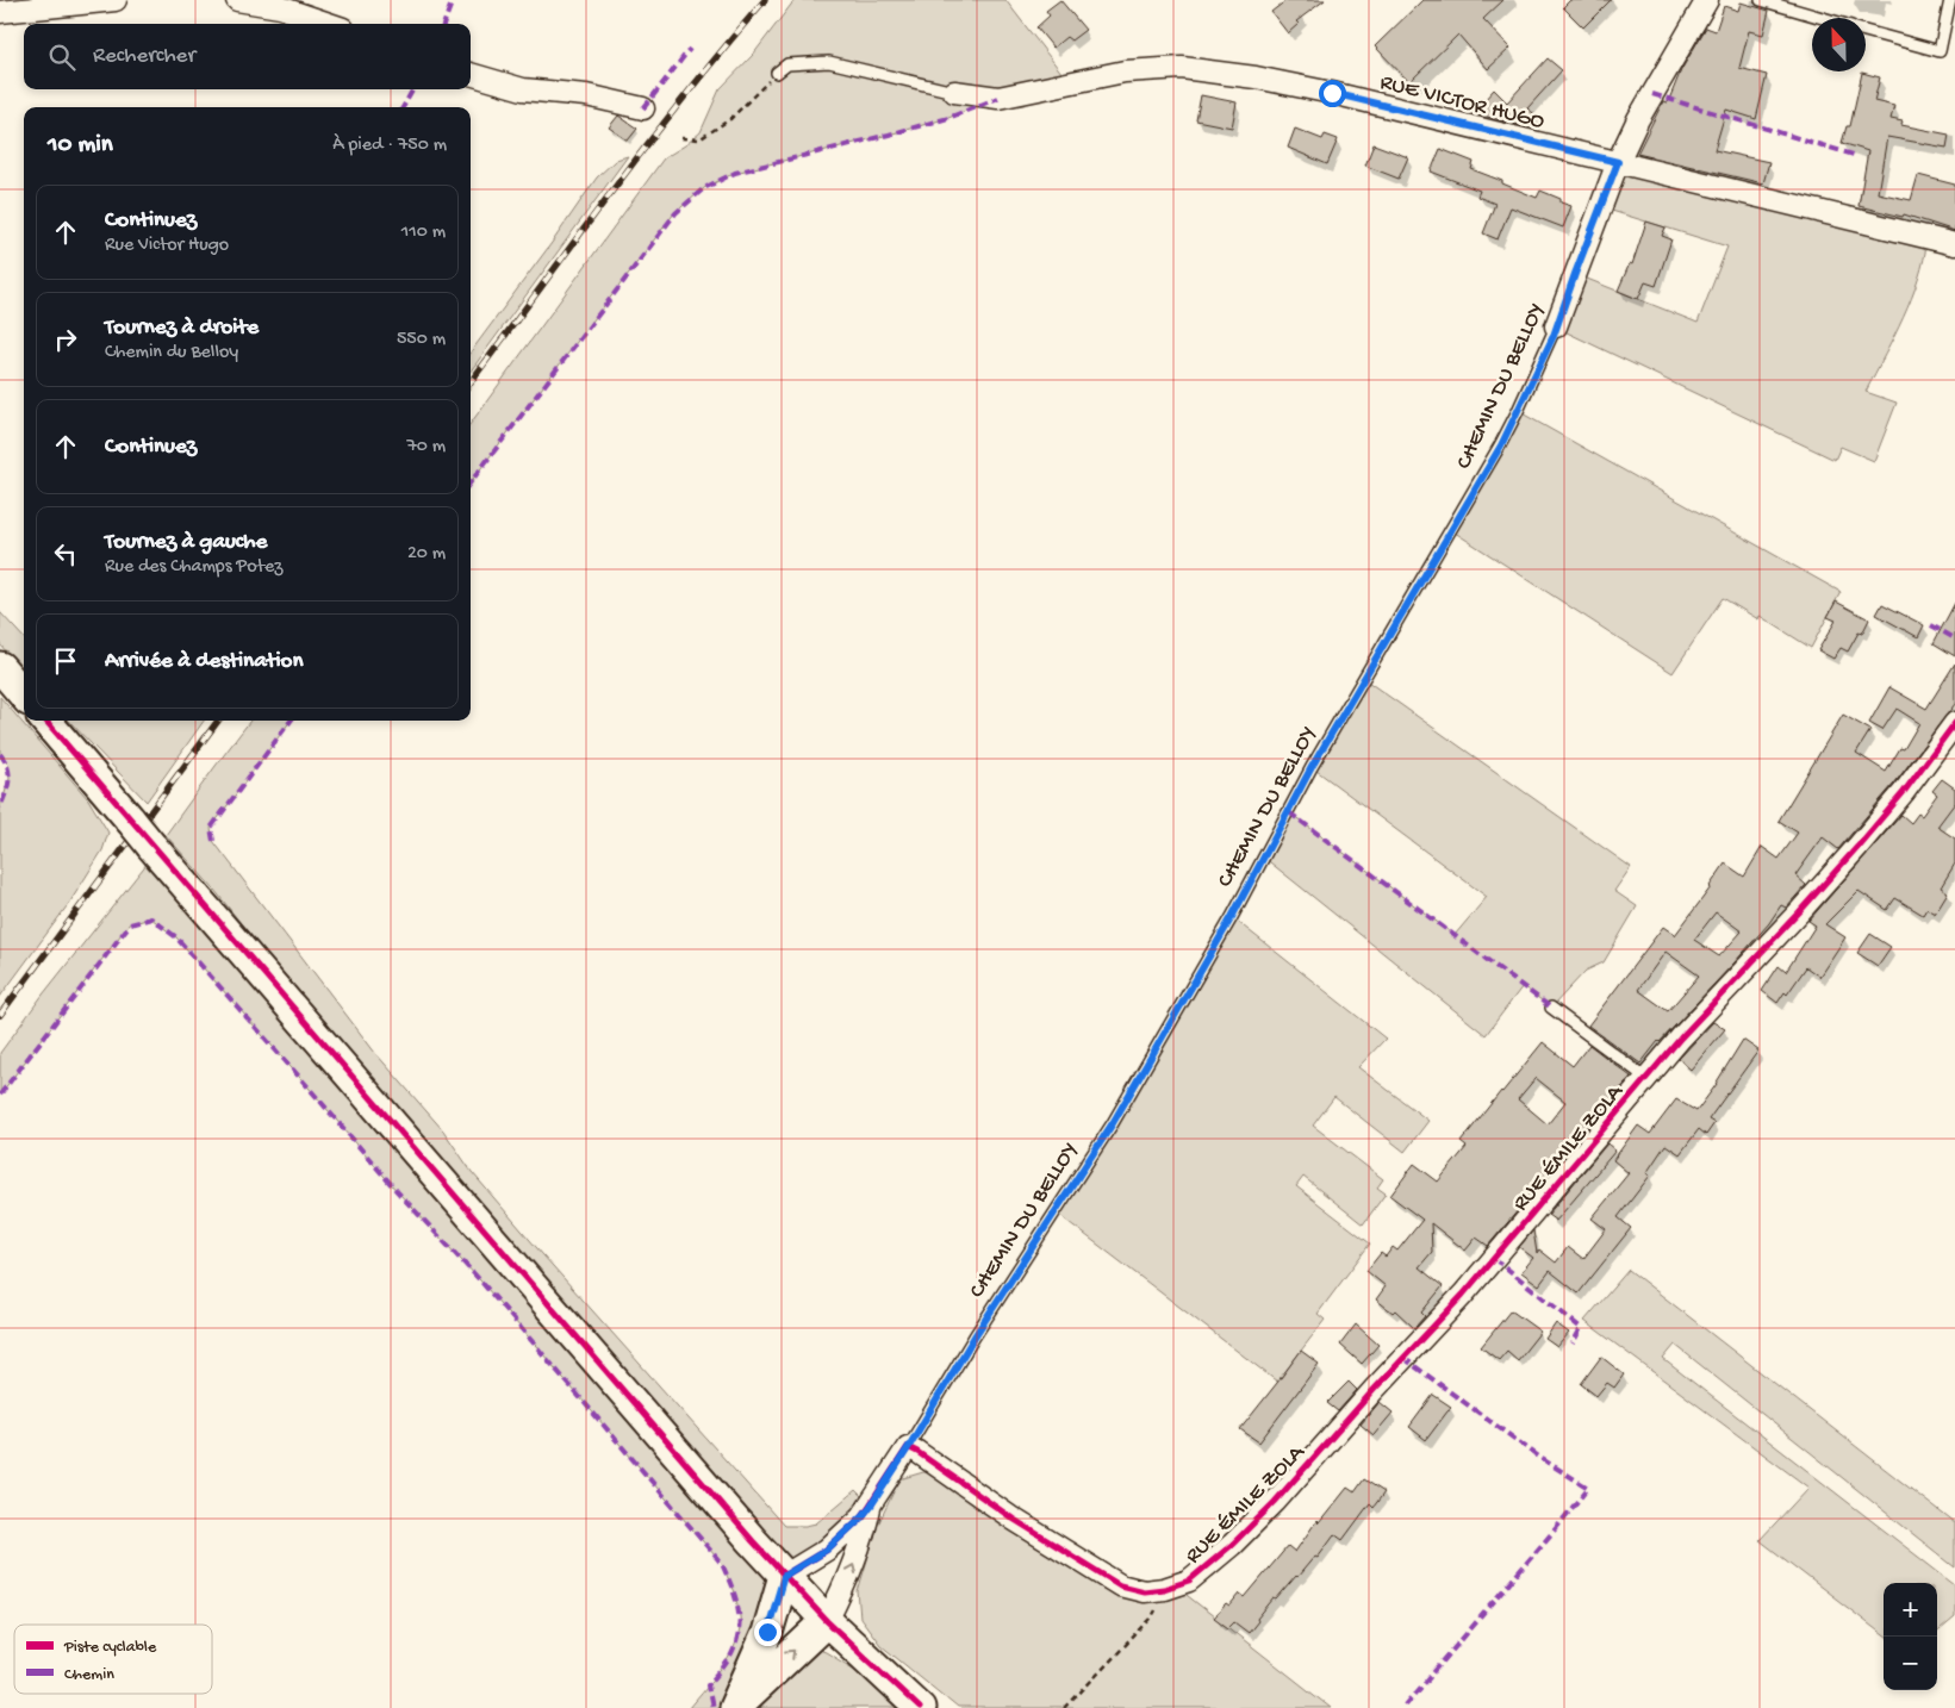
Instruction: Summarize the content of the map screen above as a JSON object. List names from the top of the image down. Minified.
{"streets":{"street":["RUE VICTOR HUGO","CHEMIN DU BELLOY","RUE ÉMILE ZOLA"]},"crossings":[["RUE VICTOR HUGO","CHEMIN DU BELLOY"]],"legend":["Piste cyclable","Chemin"],"north":"top","page":{"search":"Rechercher","heading":["10 min","À pied · 750 m"],"list":[["Continuez","Rue Victor Hugo","110 m"],["Tournez à droite","Chemin du Belloy","550 m"],["Continuez","70 m"],["Tournez à gauche","Rue des Champs Potez","20 m"],"Arrivée à destination"],"map_buttons":["+","−"]}}
